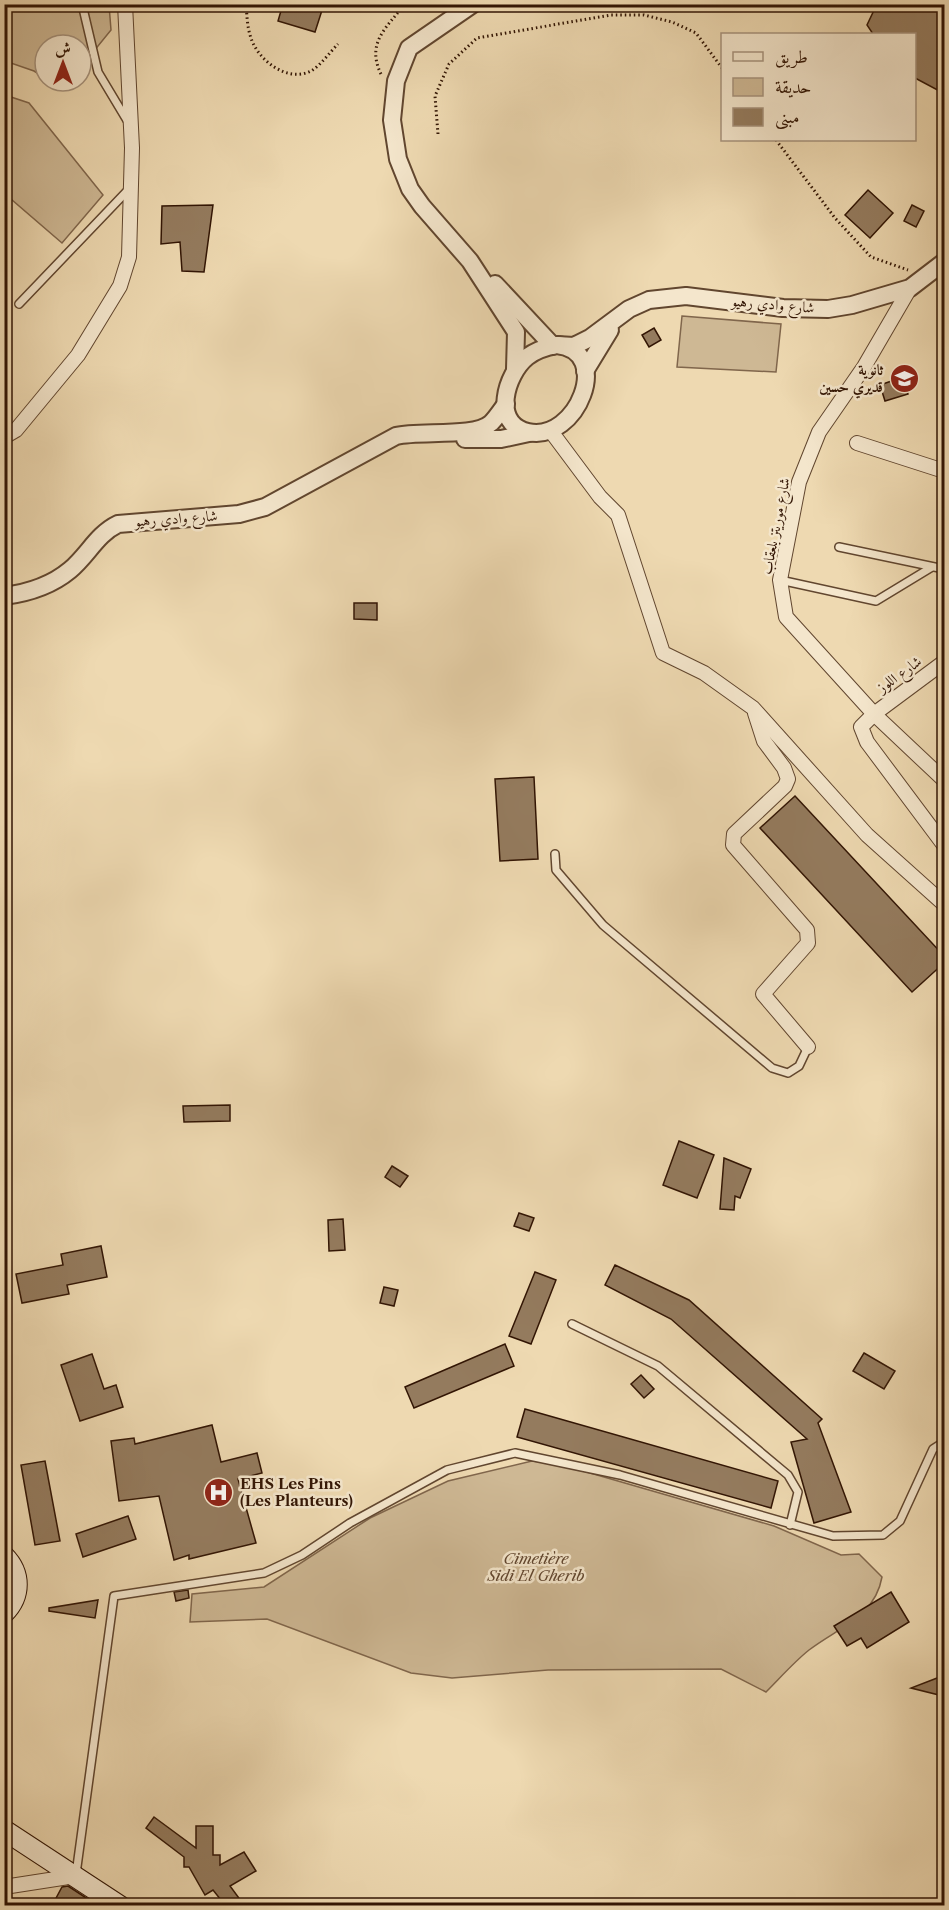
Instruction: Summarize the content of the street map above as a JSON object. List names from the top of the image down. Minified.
{"streets":{"street":["شارع وادي رهيو","شارع موريتز بلعقاب","شارع اللوز"]},"crossings":[["شارع وادي رهيو","شارع موريتز بلعقاب"],["شارع موريتز بلعقاب","شارع اللوز"]],"parks":["Cimetière Sidi El Gherib"],"places":{"school or university":["ثانوية قديري حسين"],"hospital":["EHS Les Pins (Les Planteurs)"]},"legend":["طريق","حديقة","مبنى"],"north":"top"}
